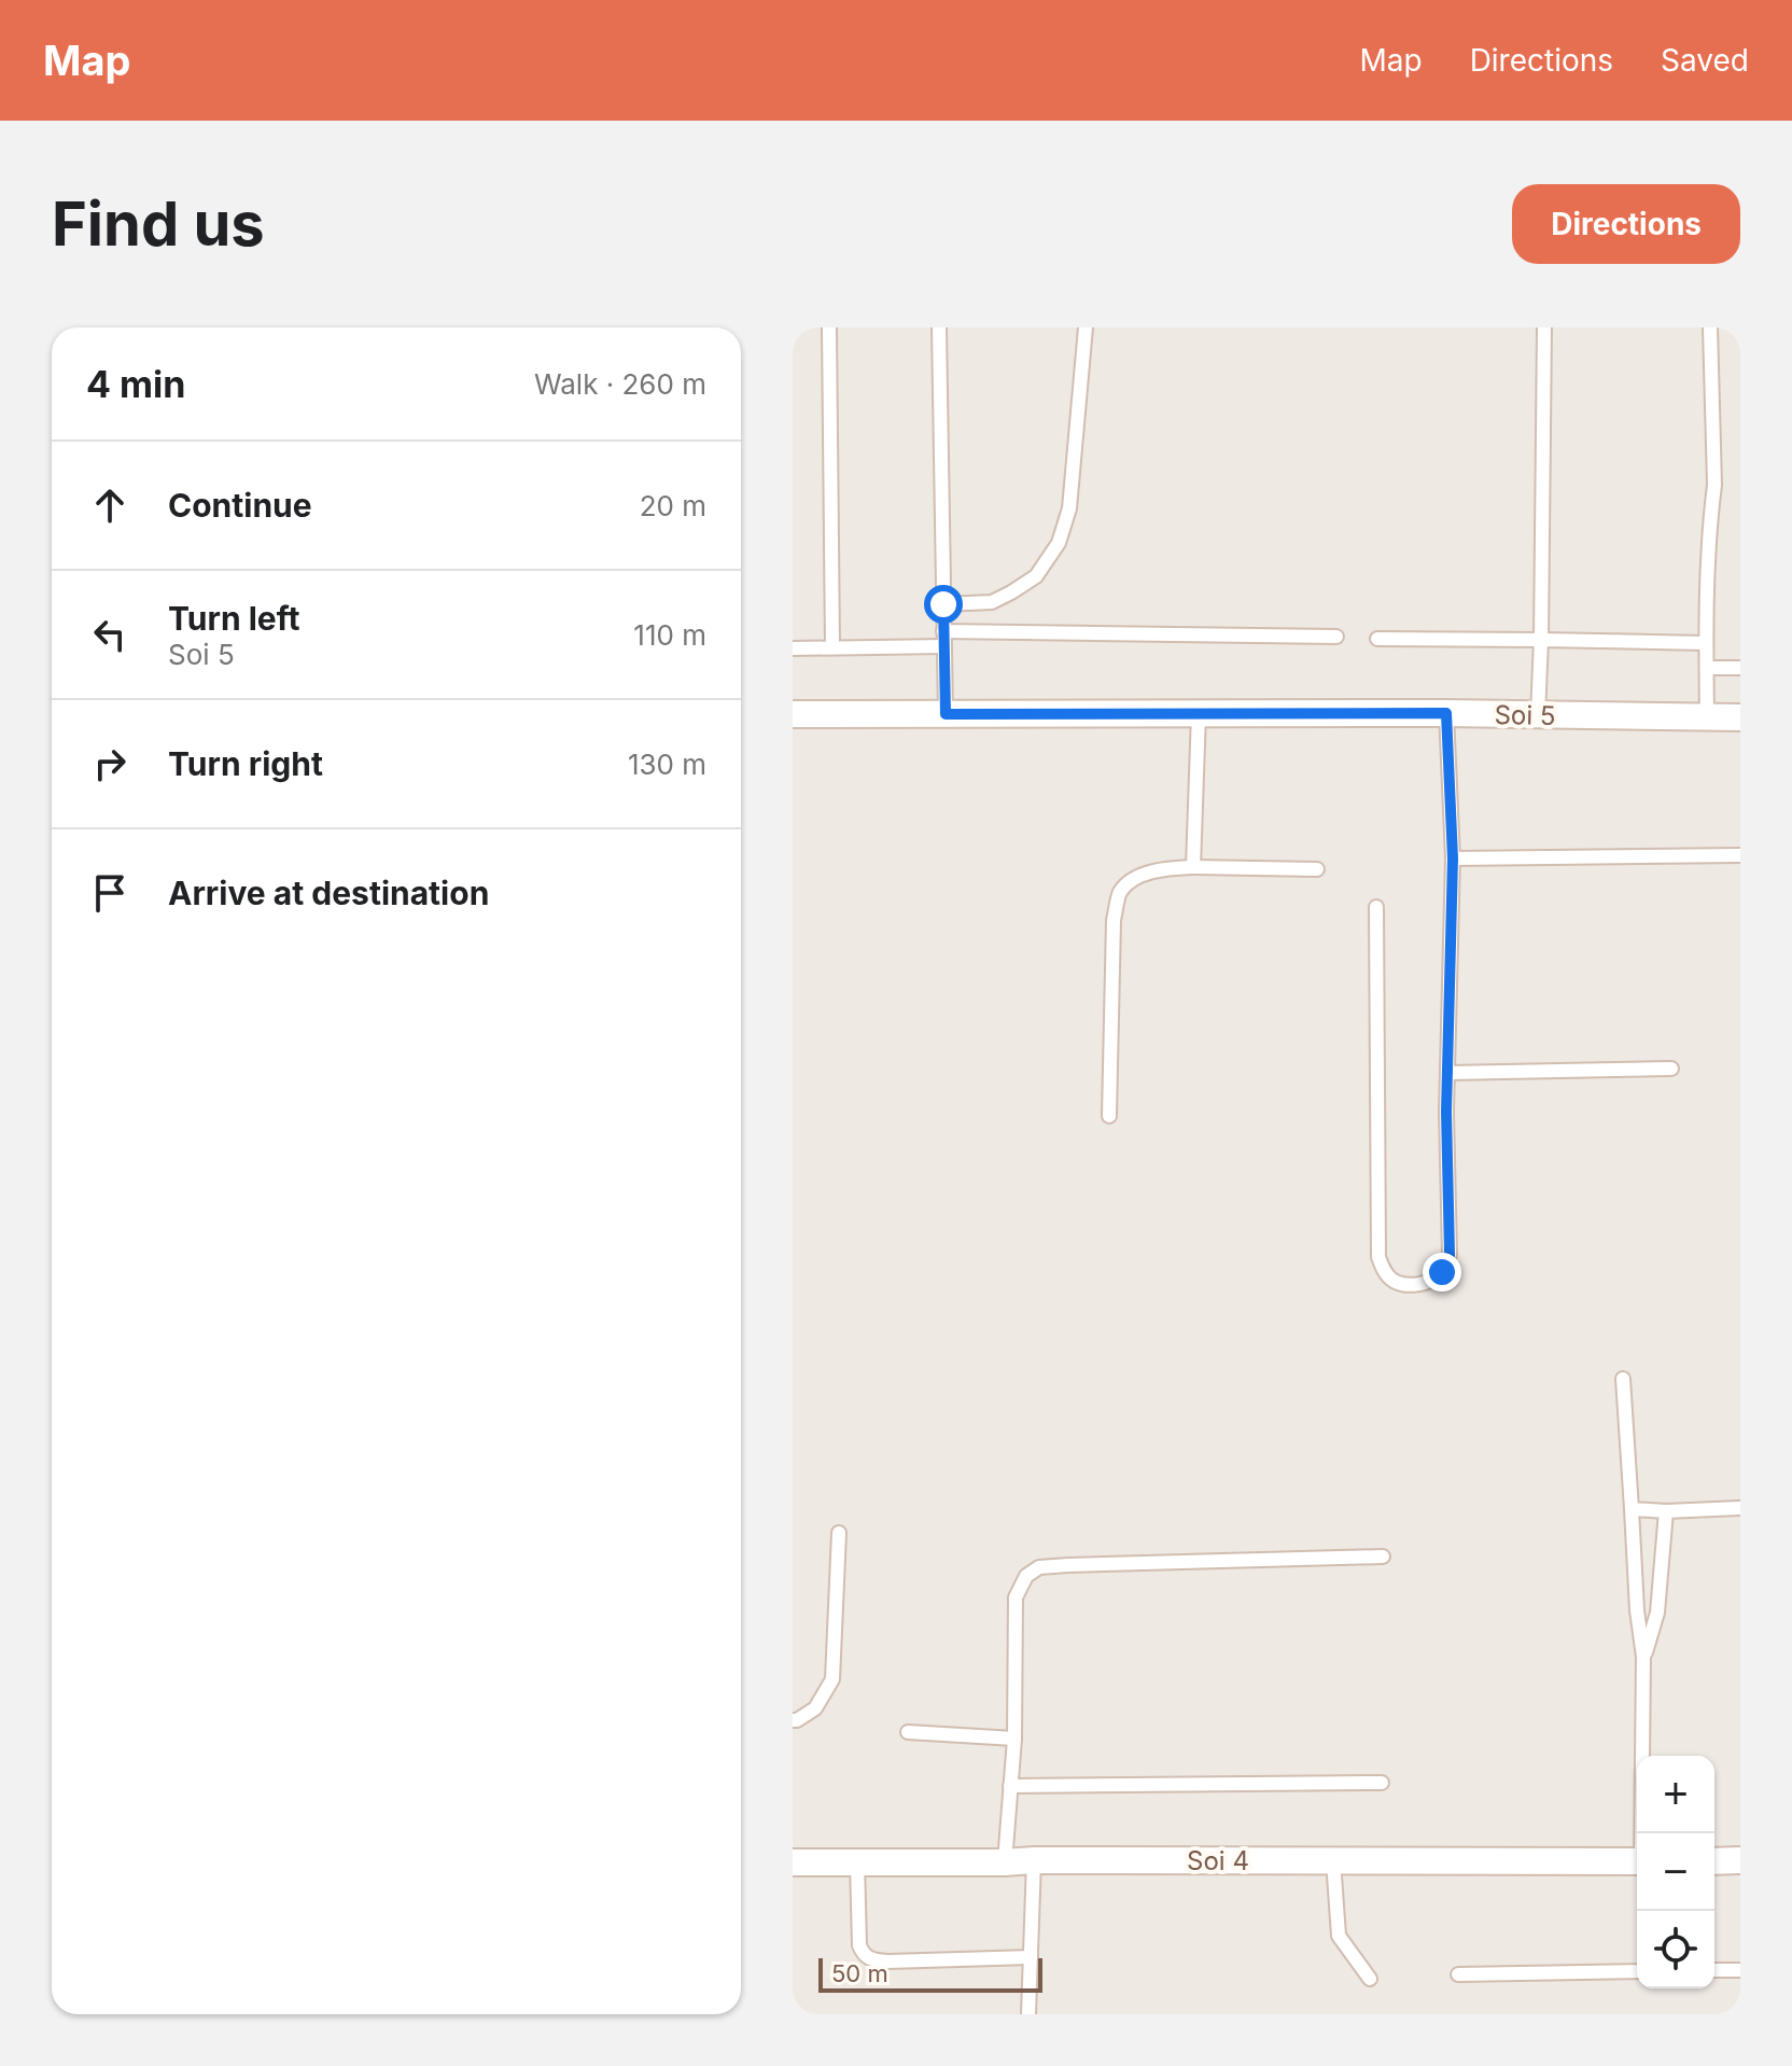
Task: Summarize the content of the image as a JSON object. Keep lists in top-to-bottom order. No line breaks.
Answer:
{"streets":{"street":["Soi 5","Soi 4"]},"scale_bar":"50 m","page":{"header":"Map","nav":["Map","Directions","Saved"],"buttons":"Directions","title":"Find us","heading":["4 min","Walk · 260 m"],"list":[["Continue","20 m"],["Turn left","Soi 5","110 m"],["Turn right","130 m"],"Arrive at destination"],"map_buttons":["+","−"],"scale":"50 m"}}
